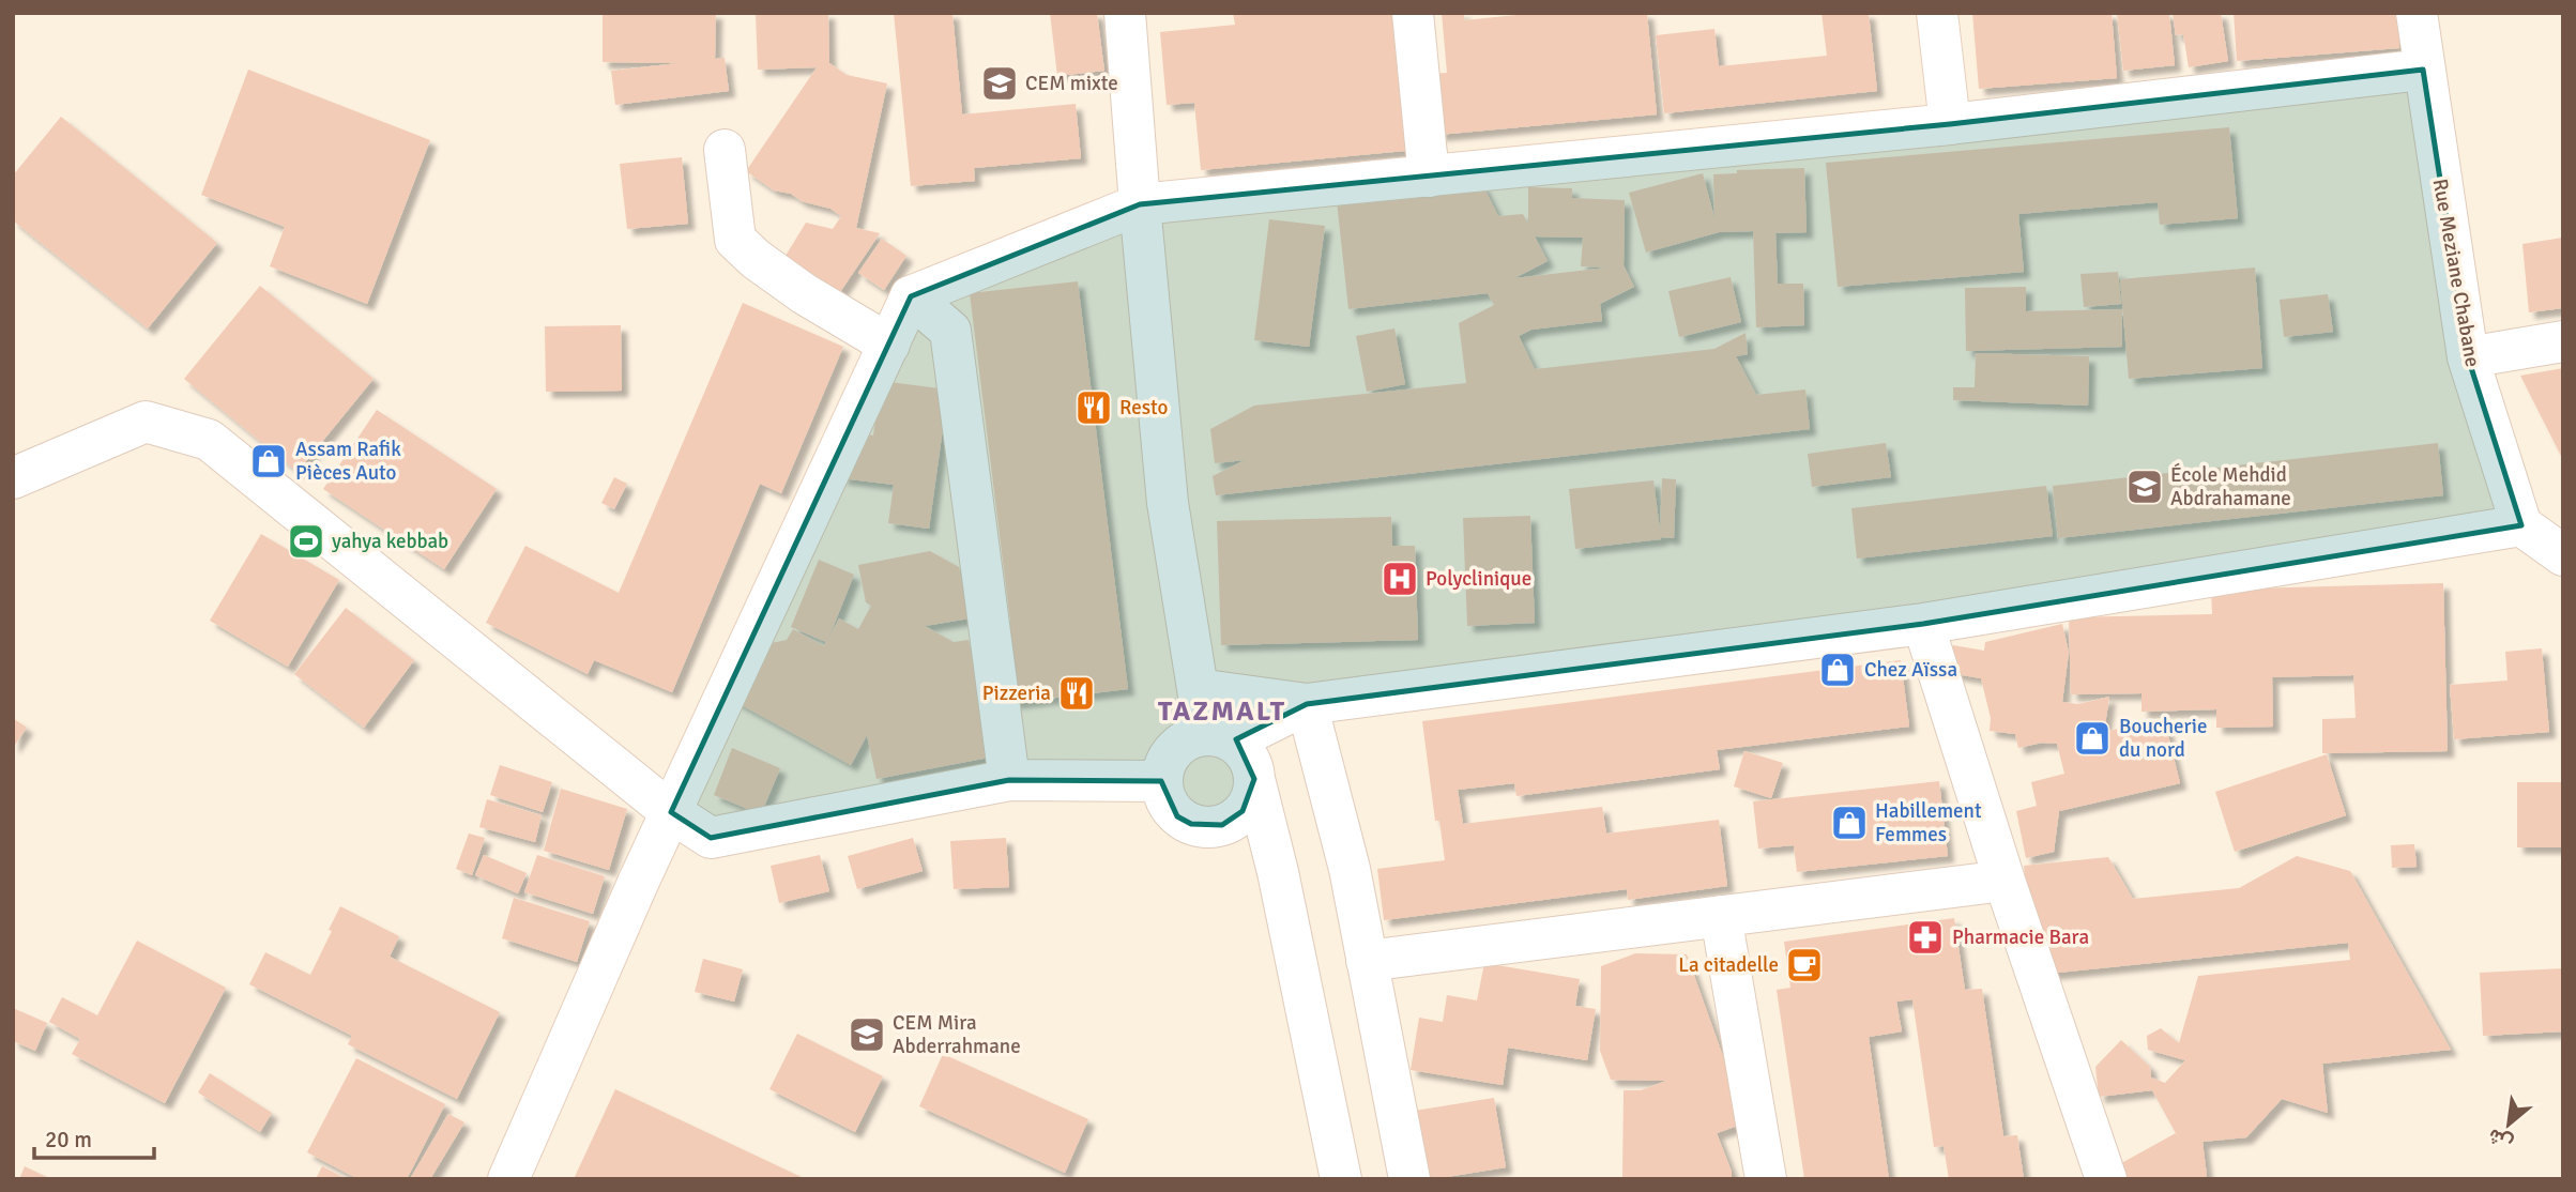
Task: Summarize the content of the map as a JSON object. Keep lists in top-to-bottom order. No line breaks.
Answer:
{"streets":{"street":["Rue Meziane Chabane"]},"districts":["TAZMALT"],"places":{"school or university":["CEM mixte","École Mehdid Abdrahamane","CEM Mira Abderrahmane"],"restaurant":["Resto","Pizzeria"],"shop":["Assam Rafik Pièces Auto","Chez Aïssa","Boucherie du nord","Habillement Femmes"],"sports":["yahya kebbab"],"hospital":["Polyclinique"],"pharmacy":["Pharmacie Bara"],"cafe":["La citadelle"]},"scale_bar":"20 m","north":"bottom left"}
